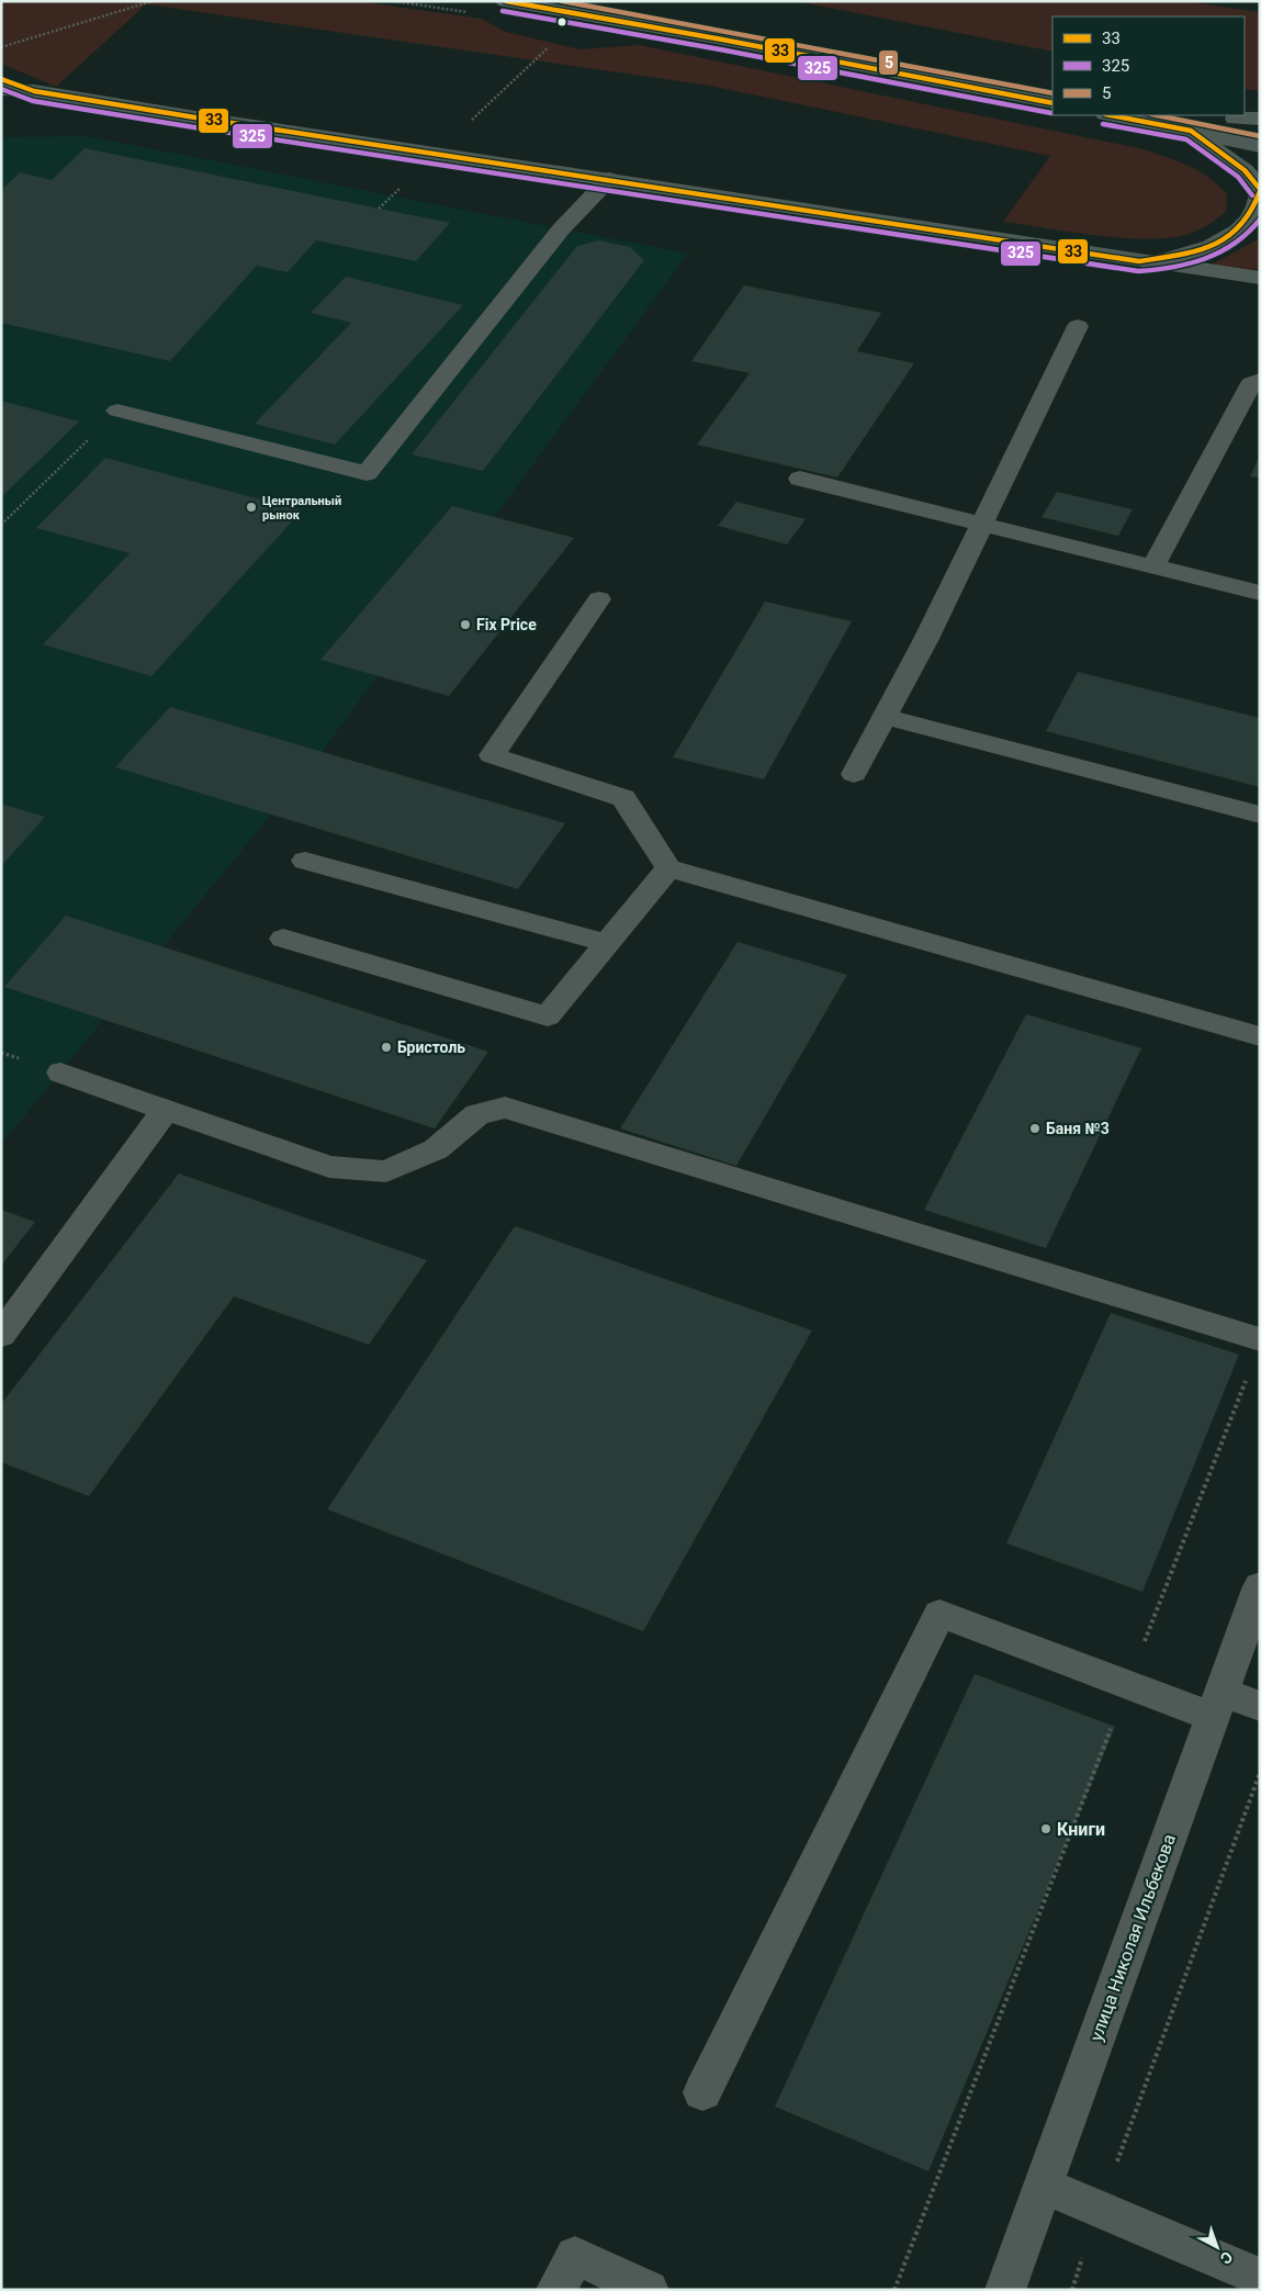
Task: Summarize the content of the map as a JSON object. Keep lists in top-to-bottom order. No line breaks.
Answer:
{"streets":{"street":["улица Николая Ильбекова"]},"places":["Центральный рынок","Fix Price","Бристоль","Баня №3","Книги"],"lines":["transit line 33","transit line 5","transit line 325"],"legend":["33","325","5"],"north":"bottom right"}
